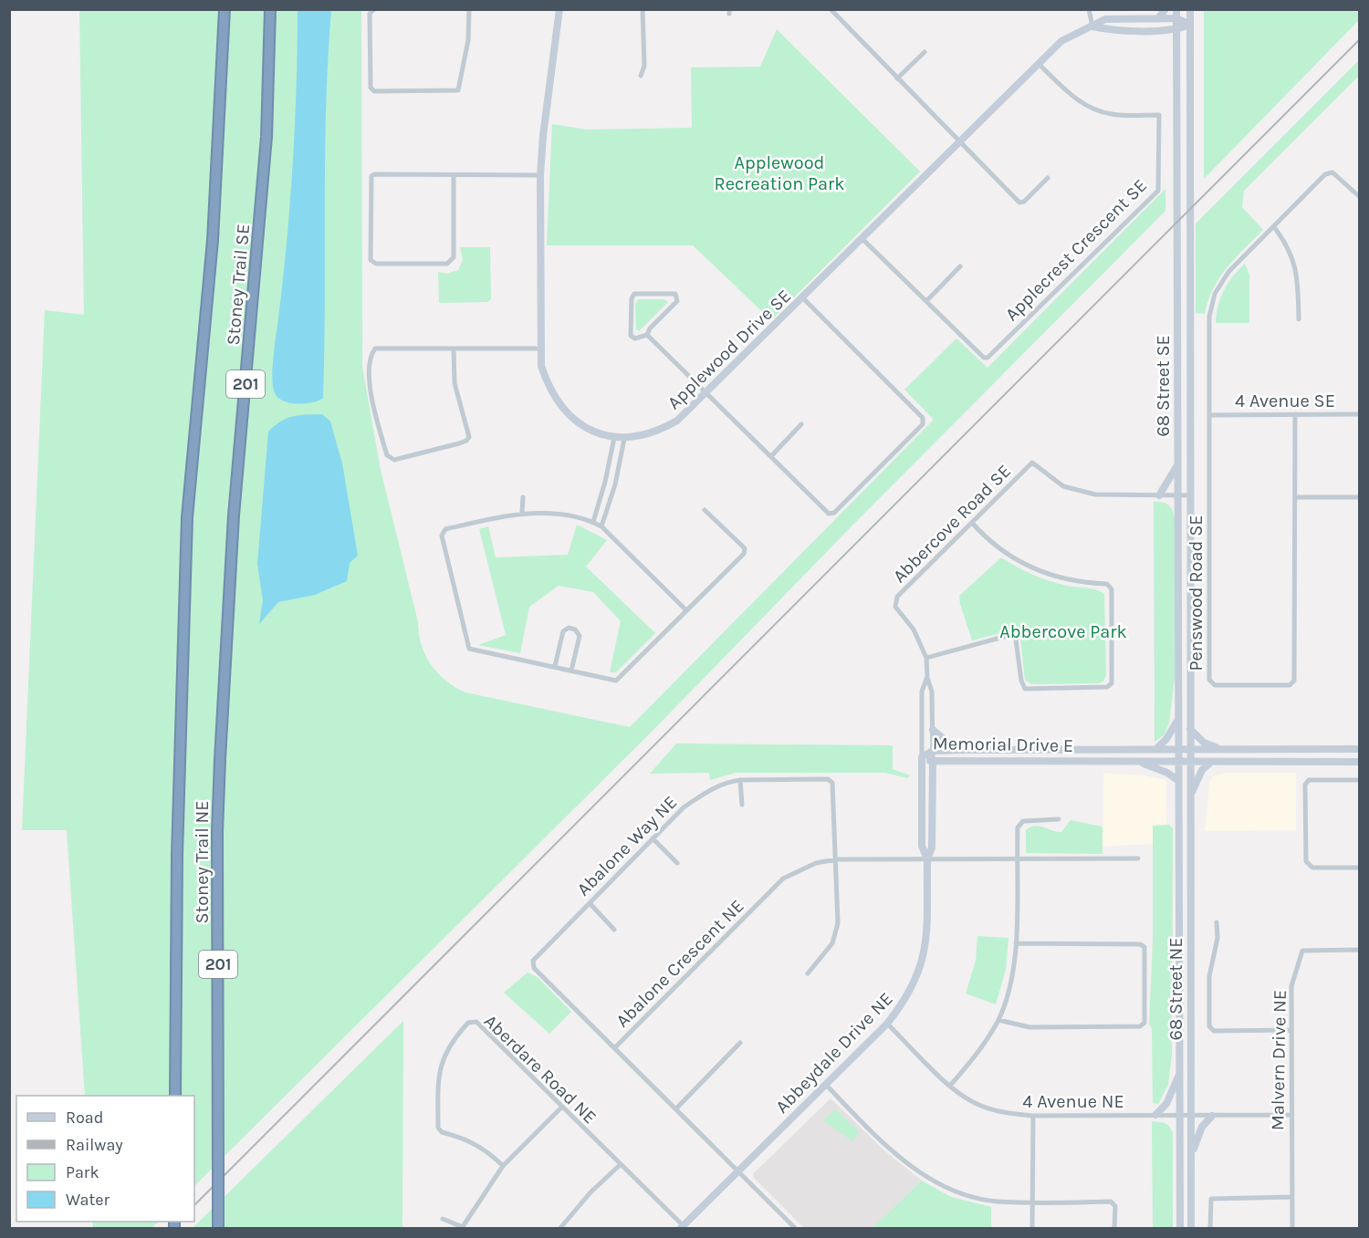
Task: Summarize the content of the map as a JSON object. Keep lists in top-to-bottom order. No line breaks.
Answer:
{"streets":{"highway":["Stoney Trail SE","201","Stoney Trail NE"],"main road":["Applewood Drive SE","68 Street SE","Memorial Drive E","68 Street NE","Abbeydale Drive NE"],"street":["Applecrest Crescent SE","4 Avenue SE","Abbercove Road SE","Penswood Road SE","Abalone Way NE","Abalone Crescent NE","Malvern Drive NE","Aberdare Road NE","4 Avenue NE"]},"crossings":[["Applecrest Crescent SE","Applewood Drive SE"],["Stoney Trail SE","Stoney Trail NE"],["Applewood Drive SE","68 Street SE"],["68 Street SE","Memorial Drive E"],["68 Street SE","68 Street NE"],["4 Avenue SE","Penswood Road SE"],["Memorial Drive E","68 Street NE"],["Memorial Drive E","Abbeydale Drive NE"],["Abalone Way NE","Abalone Crescent NE"],["Abalone Crescent NE","Abbeydale Drive NE"],["68 Street NE","4 Avenue NE"],["Abbeydale Drive NE","Aberdare Road NE"],["Abbeydale Drive NE","4 Avenue NE"],["Malvern Drive NE","4 Avenue NE"]],"parks":["Applewood Recreation Park","Abbercove Park"],"legend":["Road","Railway","Park","Water"]}
